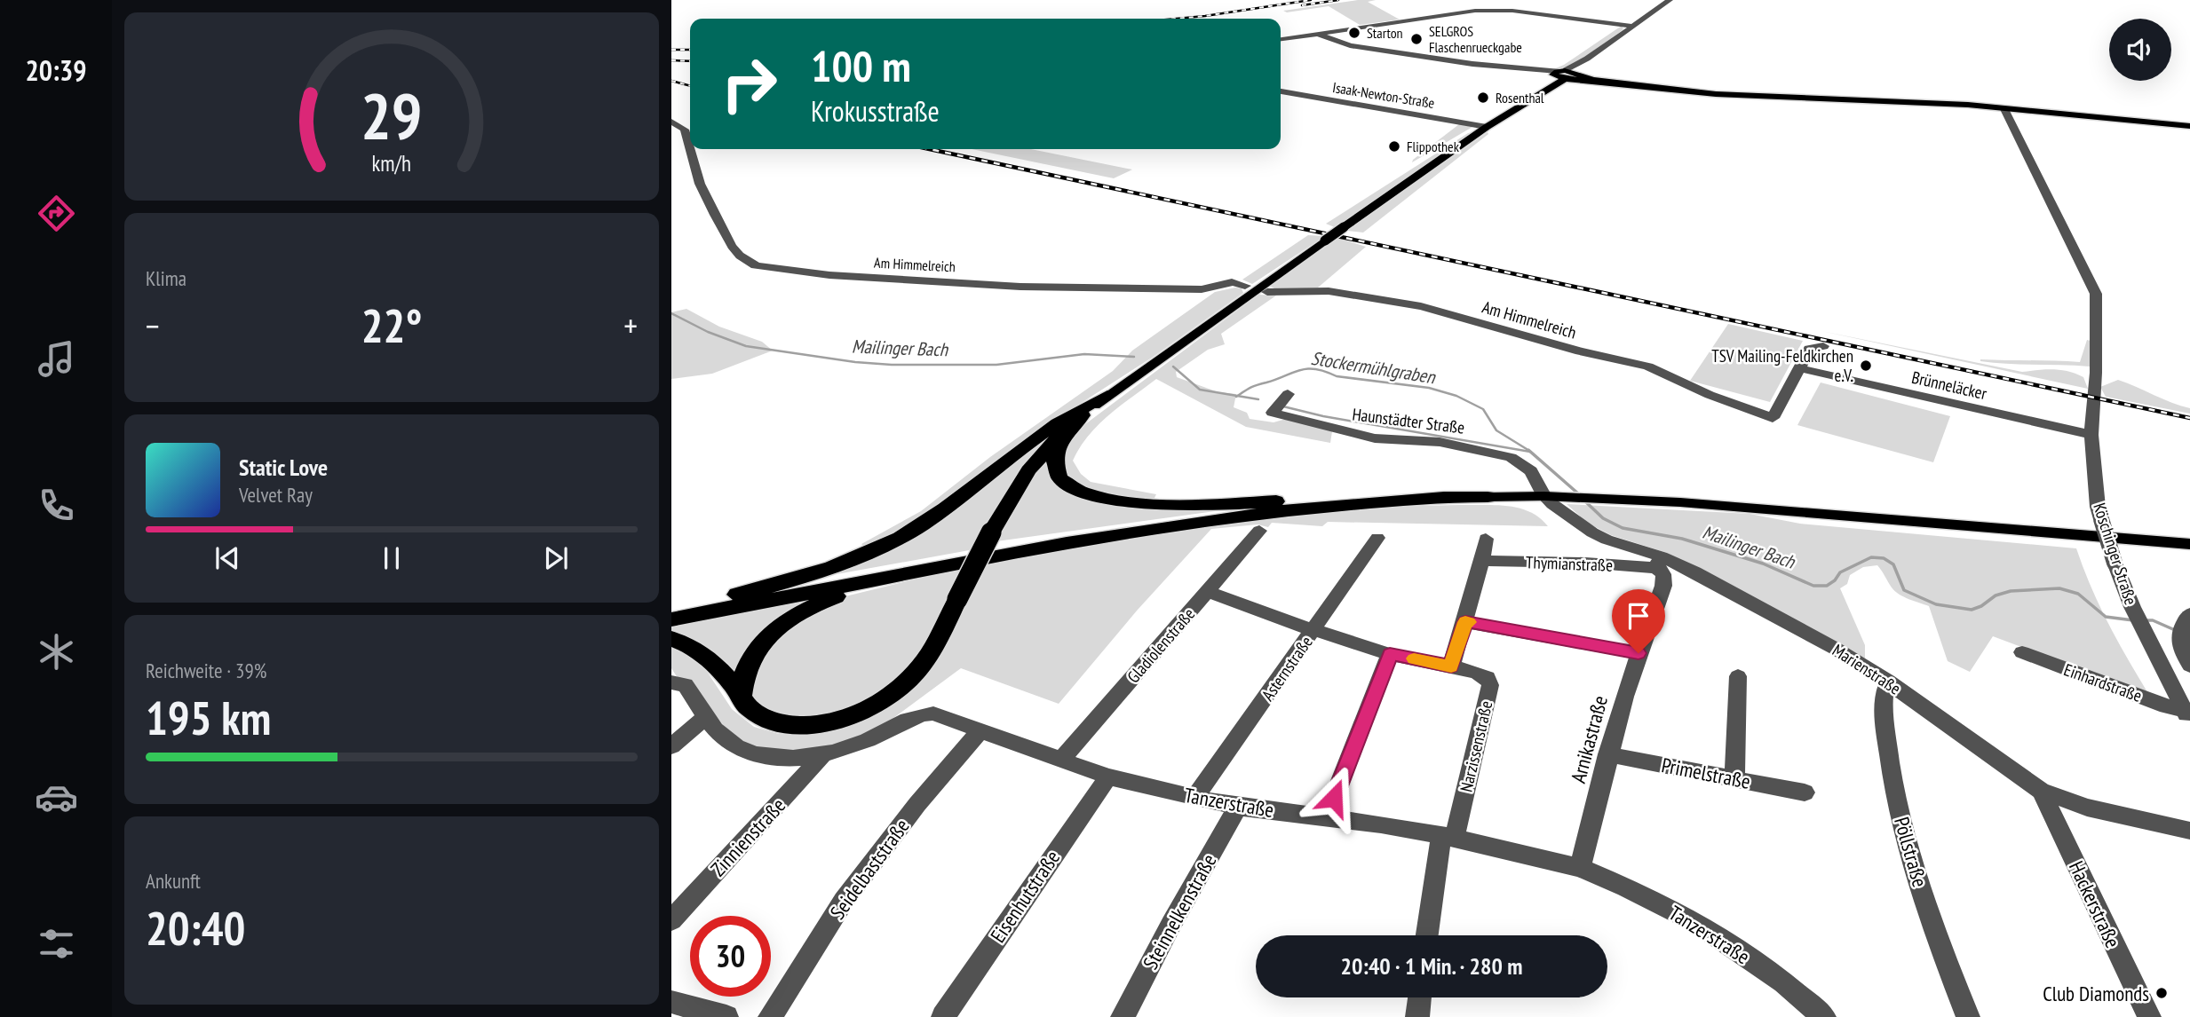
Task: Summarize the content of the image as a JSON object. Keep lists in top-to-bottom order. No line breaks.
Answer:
{"streets":{"street":["Isaak-Newton-Straße","Am Himmelreich","Brünneläcker","Haunstädter Straße","Köschinger Straße","Thymianstraße","Gladiolenstraße","Asternstraße","Marienstraße","Einhardstraße","Arnikastraße","Narzissenstraße","Primelstraße","Tanzerstraße","Zinnienstraße","Pöllstraße","Seidelbaststraße","Eisenhutstraße","Hackerstraße","Steinnelkenstraße"]},"crossings":[["Am Himmelreich","Brünneläcker"],["Brünneläcker","Köschinger Straße"],["Haunstädter Straße","Marienstraße"],["Köschinger Straße","Einhardstraße"],["Thymianstraße","Marienstraße"],["Thymianstraße","Arnikastraße"],["Gladiolenstraße","Tanzerstraße"],["Asternstraße","Tanzerstraße"],["Marienstraße","Arnikastraße"],["Marienstraße","Pöllstraße"],["Marienstraße","Hackerstraße"],["Arnikastraße","Primelstraße"],["Arnikastraße","Tanzerstraße"],["Narzissenstraße","Tanzerstraße"],["Tanzerstraße","Zinnienstraße"],["Tanzerstraße","Seidelbaststraße"],["Tanzerstraße","Eisenhutstraße"],["Tanzerstraße","Steinnelkenstraße"]],"water":["Mailinger Bach","Stockermühlgraben"],"places":["Starton","SELGROS Flaschenrueckgabe","Rosenthal","Flippothek","TSV Mailing-Feldkirchen e.V.","Club Diamonds"],"page":{"tabs":"20:39","turn":["100 m","Krokusstraße"],"tile":["Klima",["Reichweite · 39%","195 km"],["Ankunft","20:40"]],"heat":["−","22°","+"],"song":["Static Love","Velvet Ray"],"limit":"30","trip":"20:40 · 1 Min. · 280 m","gauge":["29","km/h"]}}
